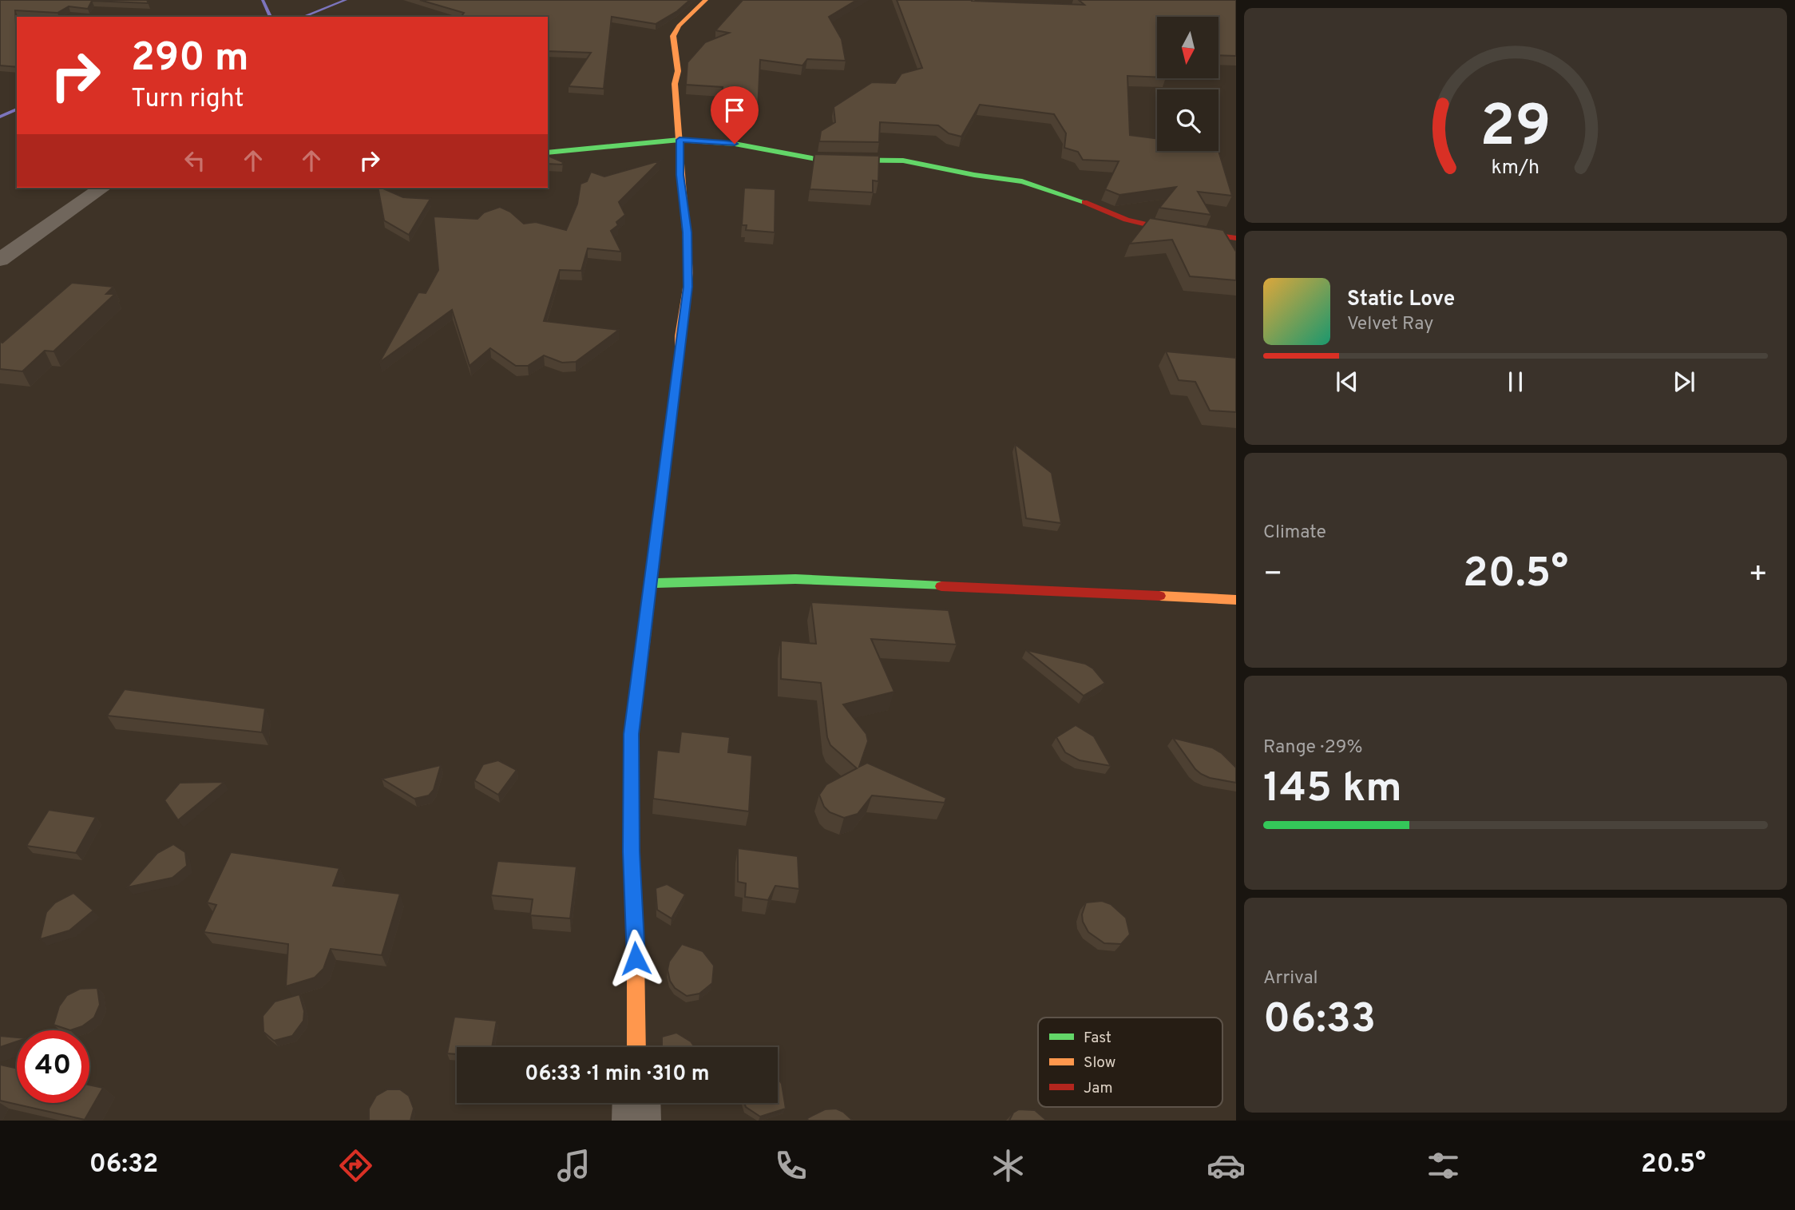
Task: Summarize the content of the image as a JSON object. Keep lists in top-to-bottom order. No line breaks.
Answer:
{"legend":["Fast","Slow","Jam"],"north":"bottom","page":{"turn":["290 m","Turn right"],"song":["Static Love","Velvet Ray"],"tile":["Climate",["Range · 29%","145 km"],["Arrival","06:33"]],"heat":["−","20.5°","+"],"limit":"40","trip":"06:33 · 1 min · 310 m","tabs":["06:32","20.5°"],"gauge":["29","km/h"]}}
